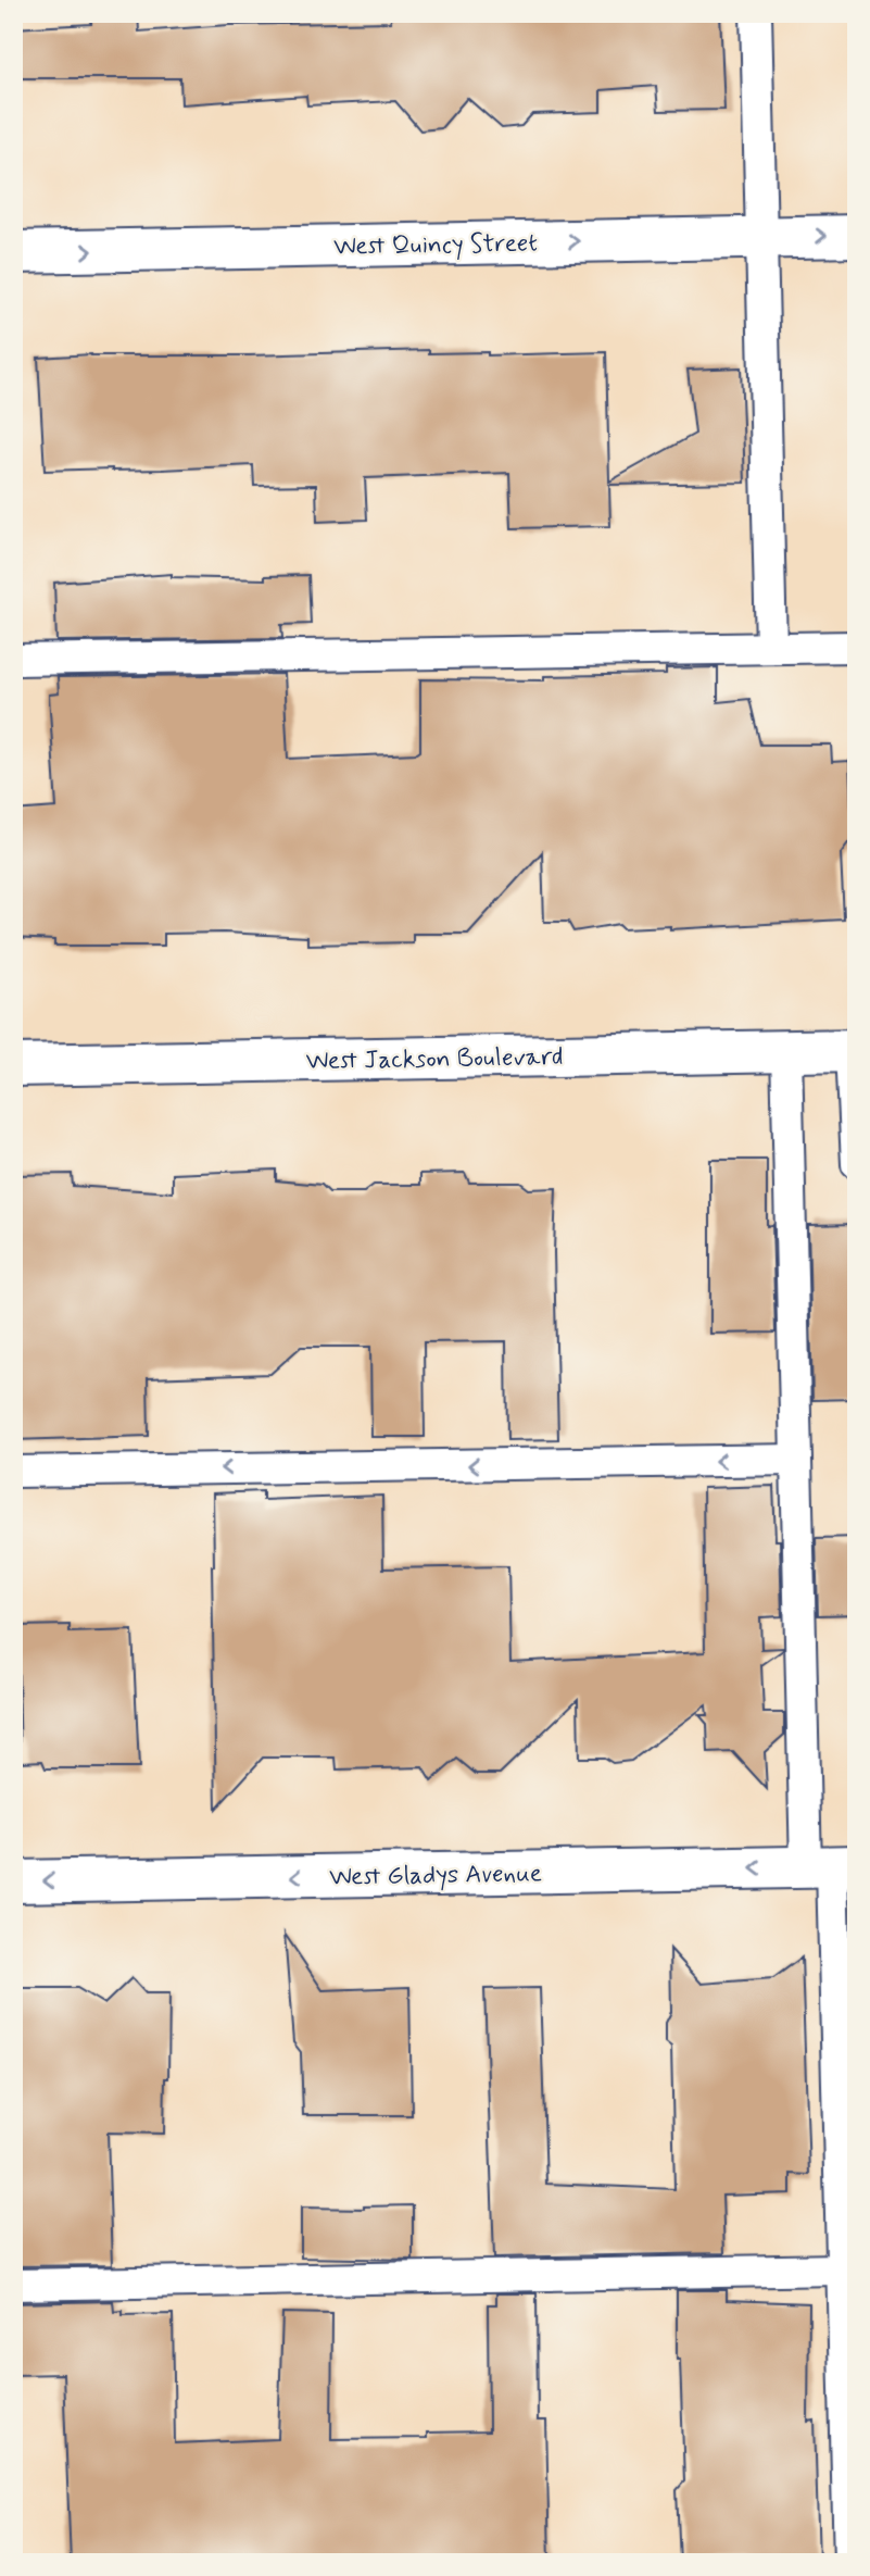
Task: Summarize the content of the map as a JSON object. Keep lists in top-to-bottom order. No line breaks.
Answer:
{"streets":{"street":["West Quincy Street","West Jackson Boulevard","West Gladys Avenue"]},"one_way":["West Quincy Street","West Gladys Avenue"]}
